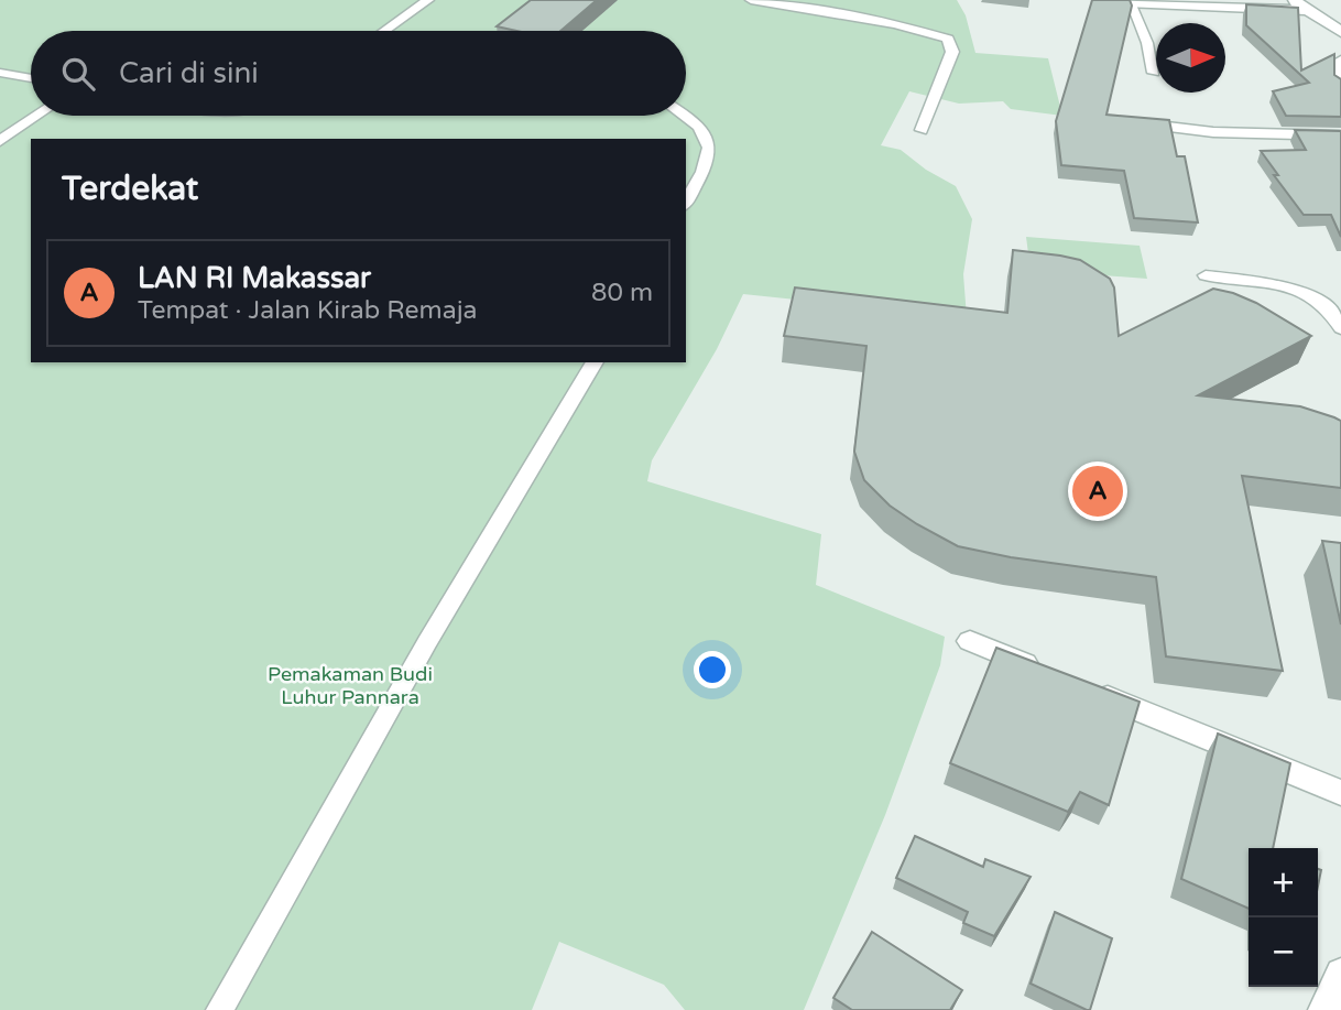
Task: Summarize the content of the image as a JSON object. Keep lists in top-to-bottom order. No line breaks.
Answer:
{"parks":["Pemakaman Budi Luhur Pannara"],"north":"right","page":{"search":"Cari di sini","heading":"Terdekat","list":[{"mark":"A","name":"LAN RI Makassar","note":"Tempat · Jalan Kirab Remaja","value":"80 m"}],"pins":"A","map_buttons":["+","−"]}}
